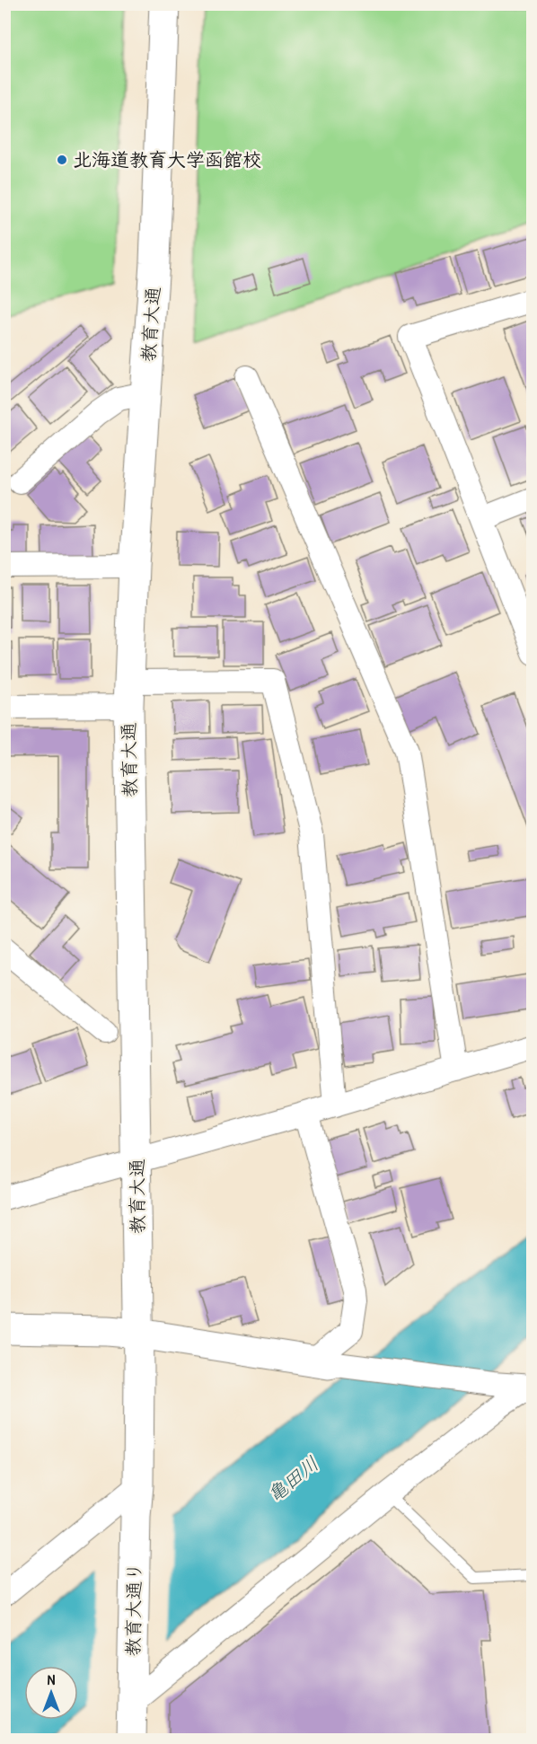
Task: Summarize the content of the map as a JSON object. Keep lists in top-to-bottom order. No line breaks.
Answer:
{"streets":{"street":["教育大通","教育大通り"]},"crossings":[["教育大通","教育大通り"]],"water":["亀田川"],"places":["北海道教育大学函館校"],"north":"top"}
